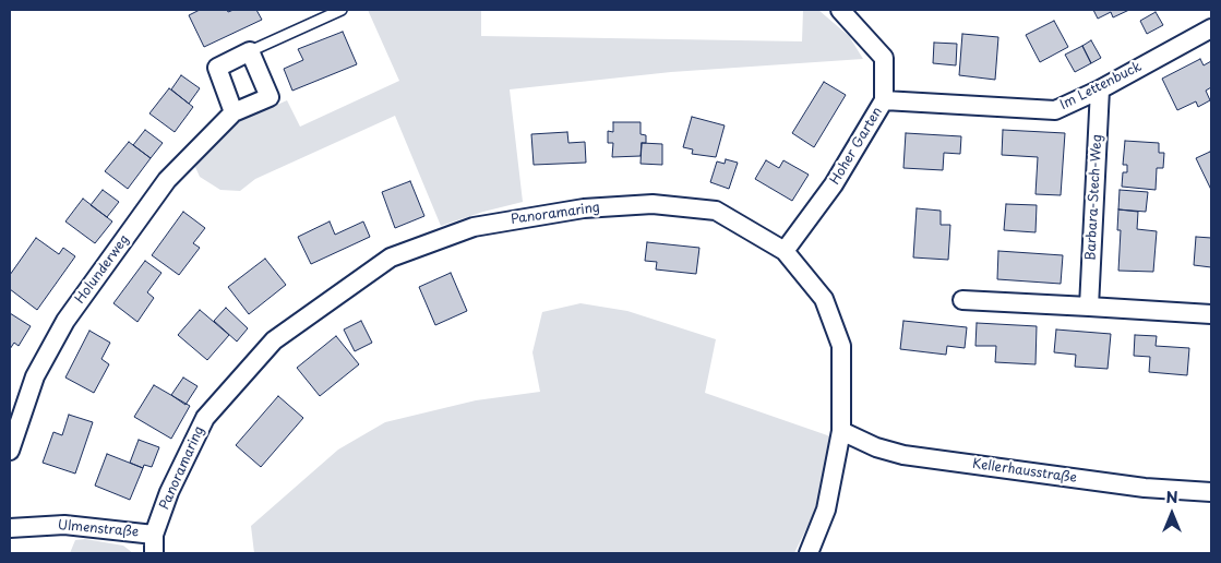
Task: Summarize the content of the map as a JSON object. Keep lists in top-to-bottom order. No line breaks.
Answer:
{"streets":{"street":["Im Lettenbuck","Hoher Garten","Barbara-Stech-Weg","Panoramaring","Holunderweg","Kellerhausstraße","Ulmenstraße"]},"crossings":[["Im Lettenbuck","Hoher Garten"],["Im Lettenbuck","Barbara-Stech-Weg"],["Hoher Garten","Panoramaring"],["Panoramaring","Kellerhausstraße"],["Panoramaring","Ulmenstraße"]],"north":"top"}
